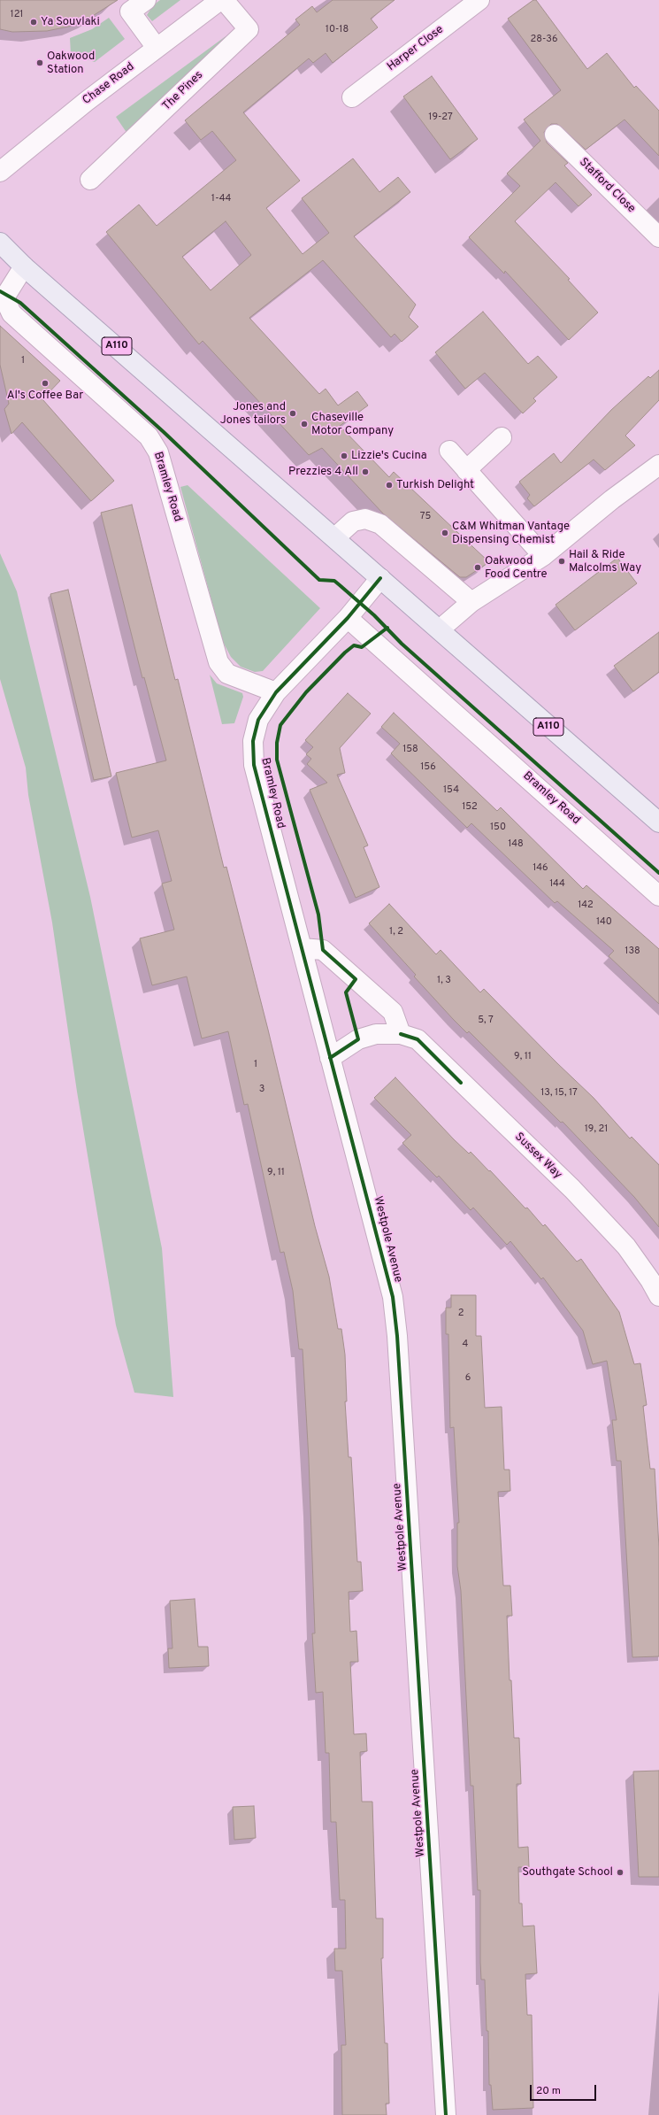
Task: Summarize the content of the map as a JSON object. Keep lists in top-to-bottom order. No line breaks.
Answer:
{"streets":{"main road":["A110"],"street":["Harper Close","Chase Road","The Pines","Stafford Close","Bramley Road","Sussex Way","Westpole Avenue"]},"crossings":[["A110","Bramley Road"],["Bramley Road","Westpole Avenue"],["Sussex Way","Westpole Avenue"]],"places":["Ya Souvlaki","Oakwood Station","Al's Coffee Bar","Jones and Jones tailors","Chaseville Motor Company","Lizzie's Cucina","Prezzies 4 All","Turkish Delight","C&M Whitman Vantage Dispensing Chemist","Hail & Ride Malcolms Way","Oakwood Food Centre","Southgate School"],"house_numbers":["121","10-18","28-36","19-27","1-44","1","75","158","156","154","152","150","148","146","144","142","140","1, 2","138","1, 3","5, 7","9, 11","1","3","13, 15, 17","19, 21","9, 11","2","4","6"],"scale_bar":"20 m"}
